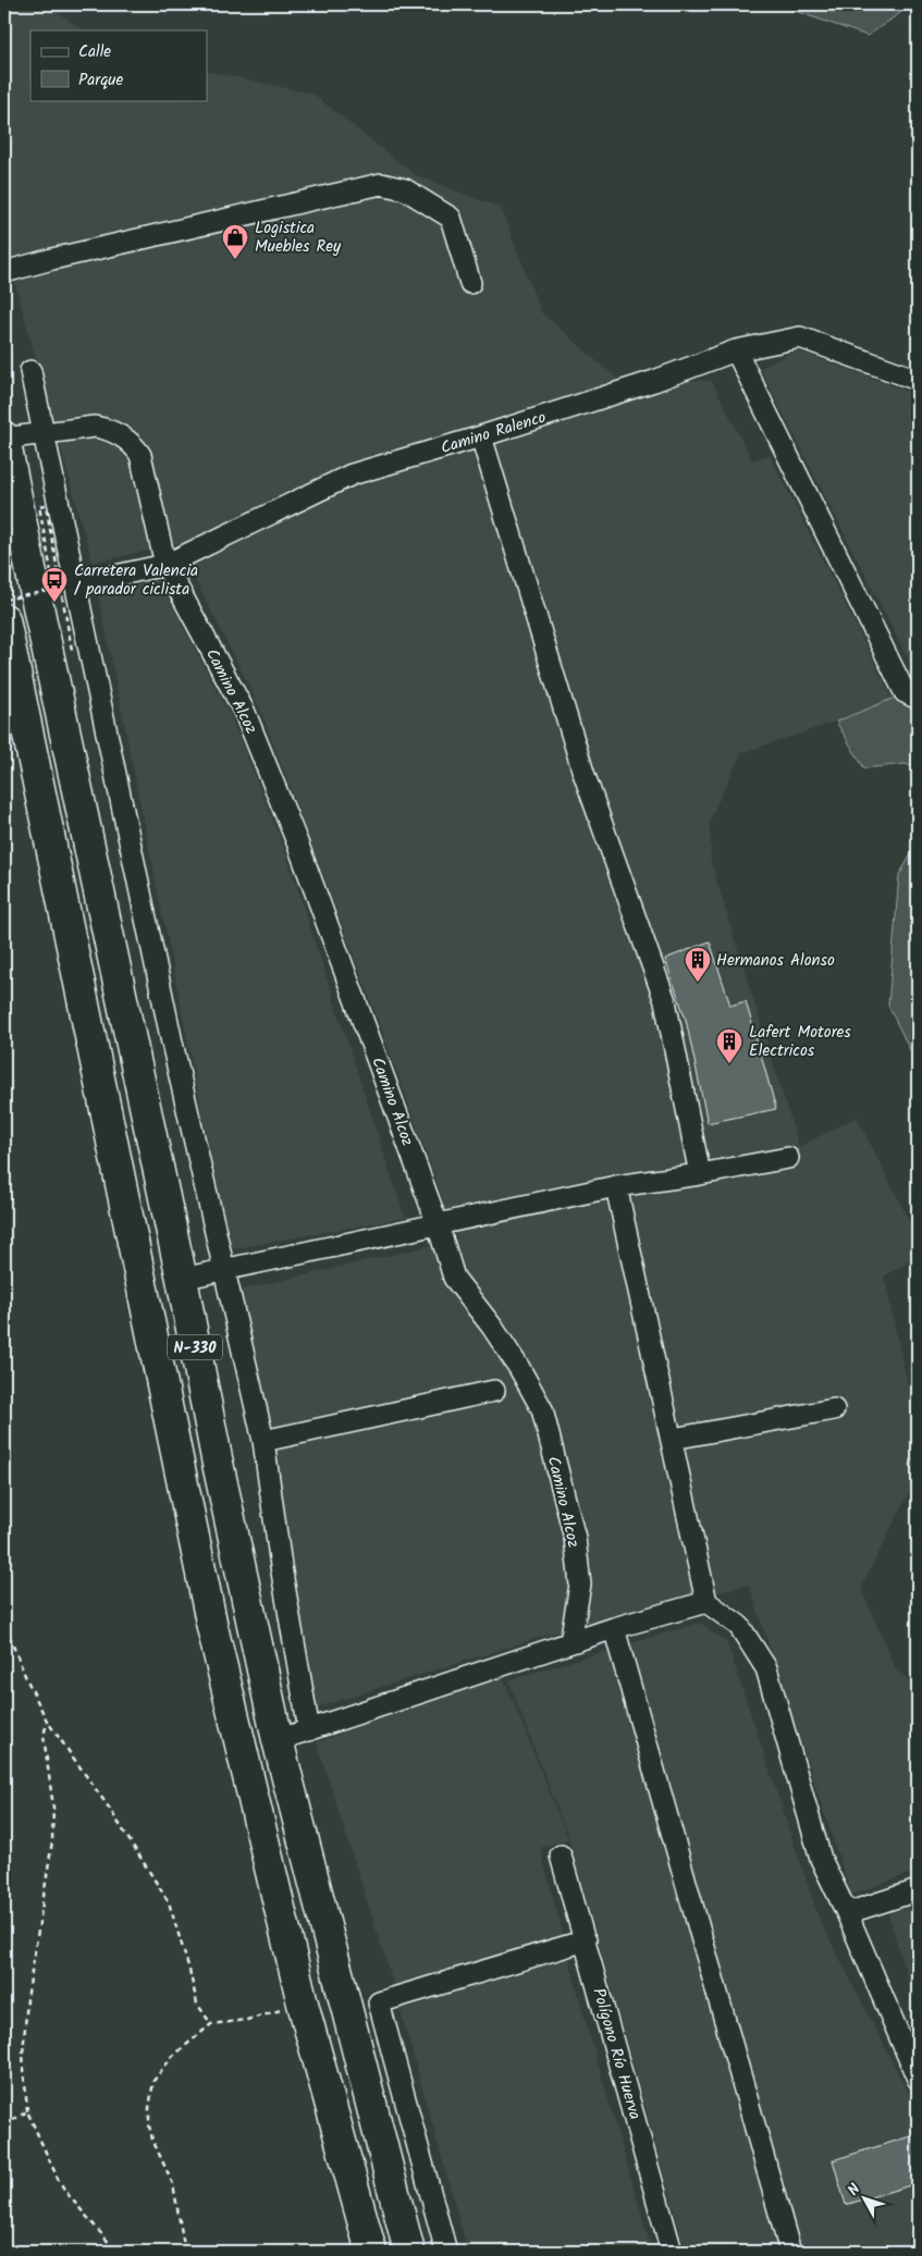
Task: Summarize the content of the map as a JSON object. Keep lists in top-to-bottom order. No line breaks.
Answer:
{"streets":{"highway":["N-330"],"street":["Camino Ralenco","Camino Alcoz","Polígono Río Huerva"]},"crossings":[["Camino Ralenco","Camino Alcoz"],["Camino Alcoz","N-330"]],"places":{"shop":["Logistica Muebles Rey"],"bus stop":["Carretera Valencia / parador ciclista"],"building":["Hermanos Alonso","Lafert Motores Electricos"]},"legend":["Calle","Parque"],"north":"top left"}
